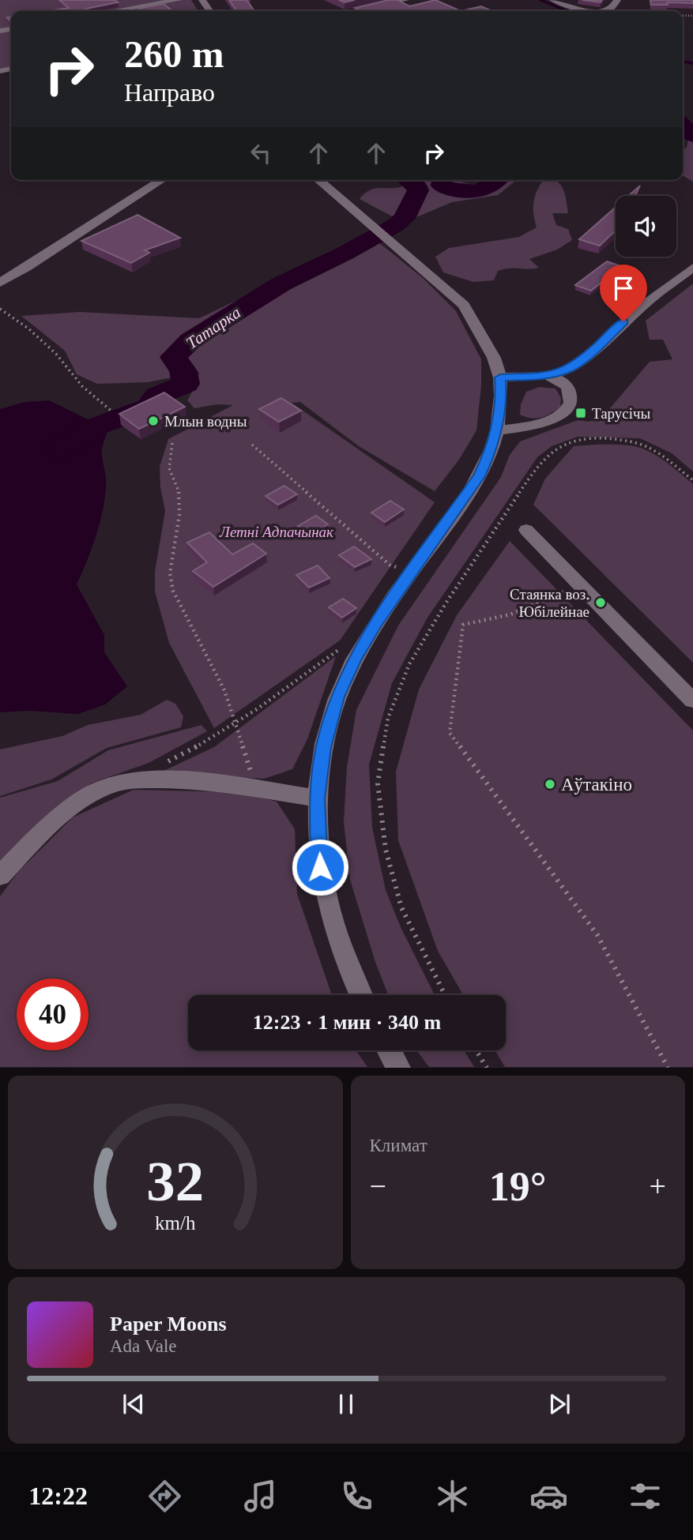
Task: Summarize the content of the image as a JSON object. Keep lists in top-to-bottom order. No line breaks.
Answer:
{"water":["Татарка"],"parks":["Летні Адпачынак"],"places":{"transit":["Тарусічы"],"other":["Млын водны","Стаянка воз. Юбілейнае","Аўтакіно"]},"page":{"turn":["260 m","Направо"],"limit":"40","trip":"12:23 · 1 мин · 340 m","tile":"Климат","heat":["−","19°","+"],"song":["Paper Moons","Ada Vale"],"tabs":"12:22","gauge":["32","km/h"]}}
